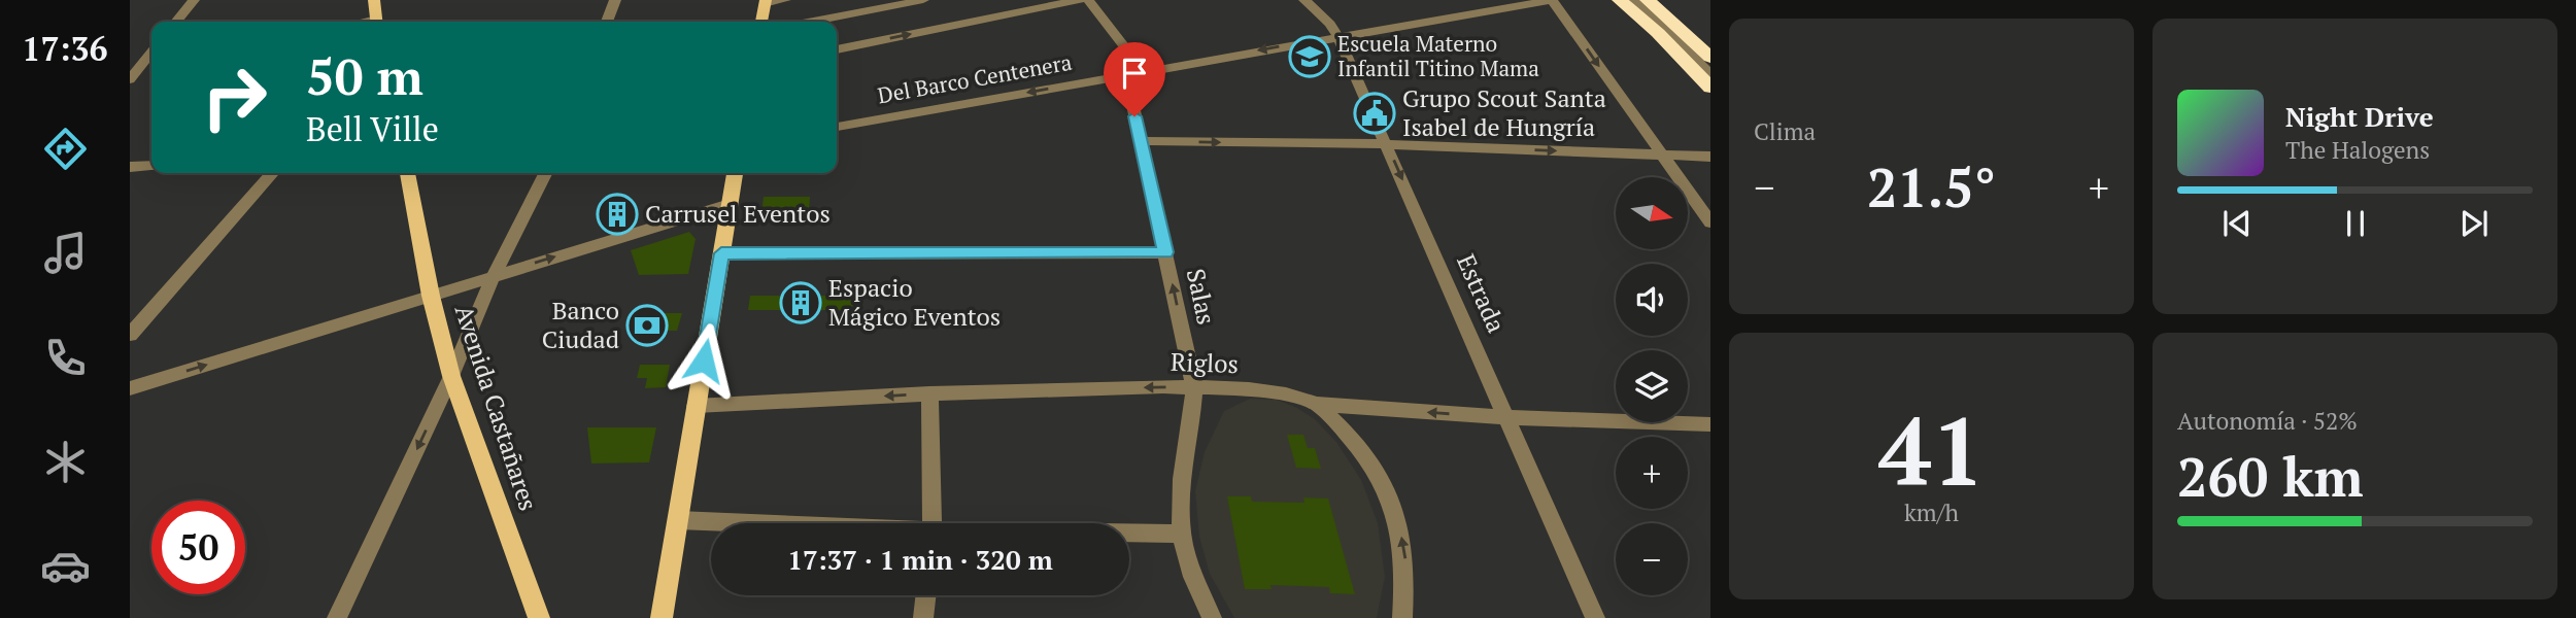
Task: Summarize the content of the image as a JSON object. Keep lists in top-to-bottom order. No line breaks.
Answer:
{"streets":{"main road":["Avenida Castañares"],"street":["Del Barco Centenera","Estrada","Salas","Riglos"]},"crossings":[["Del Barco Centenera","Estrada"],["Del Barco Centenera","Salas"],["Estrada","Riglos"],["Salas","Riglos"]],"one_way":["Estrada"],"places":{"school or university":["Escuela Materno Infantil Titino Mama"],"public building":["Grupo Scout Santa Isabel de Hungría"],"building":["Carrusel Eventos","Espacio Mágico Eventos"],"bank":["Banco Ciudad"]},"north":"right","page":{"tabs":"17:36","tile":["Clima",["41","km/h"],["Autonomía · 52%","260 km"]],"turn":["50 m","Bell Ville"],"song":["Night Drive","The Halogens"],"heat":["−","21.5°","+"],"map_buttons":["+","−"],"limit":"50","trip":"17:37 · 1 min · 320 m"}}
